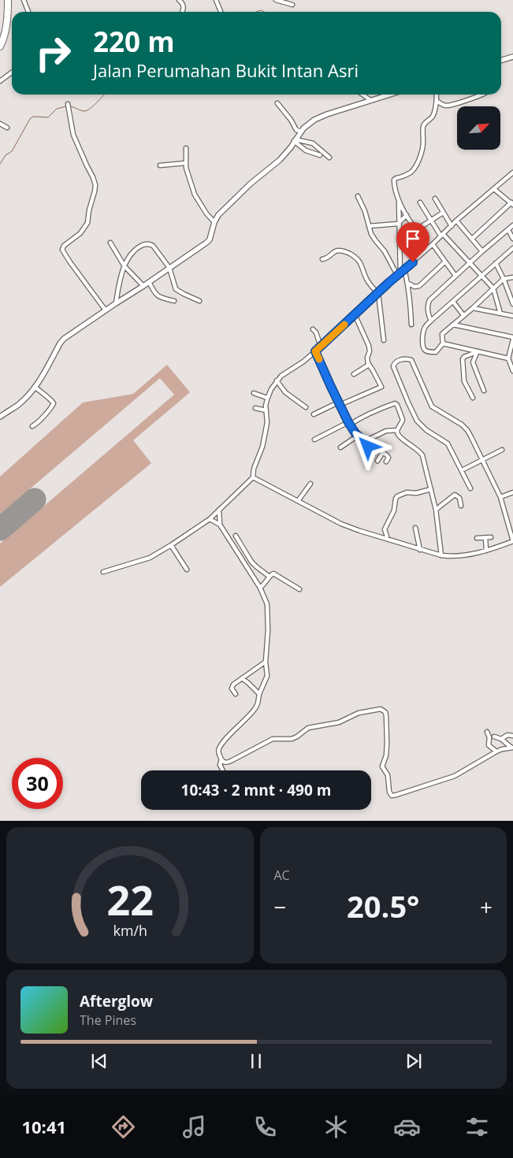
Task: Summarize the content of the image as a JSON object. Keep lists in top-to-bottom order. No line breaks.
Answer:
{"north":"top right","page":{"turn":["220 m","Jalan Perumahan Bukit Intan Asri"],"limit":"30","trip":"10:43 · 2 mnt · 490 m","tile":"AC","heat":["−","20.5°","+"],"song":["Afterglow","The Pines"],"tabs":"10:41","gauge":["22","km/h"]}}
